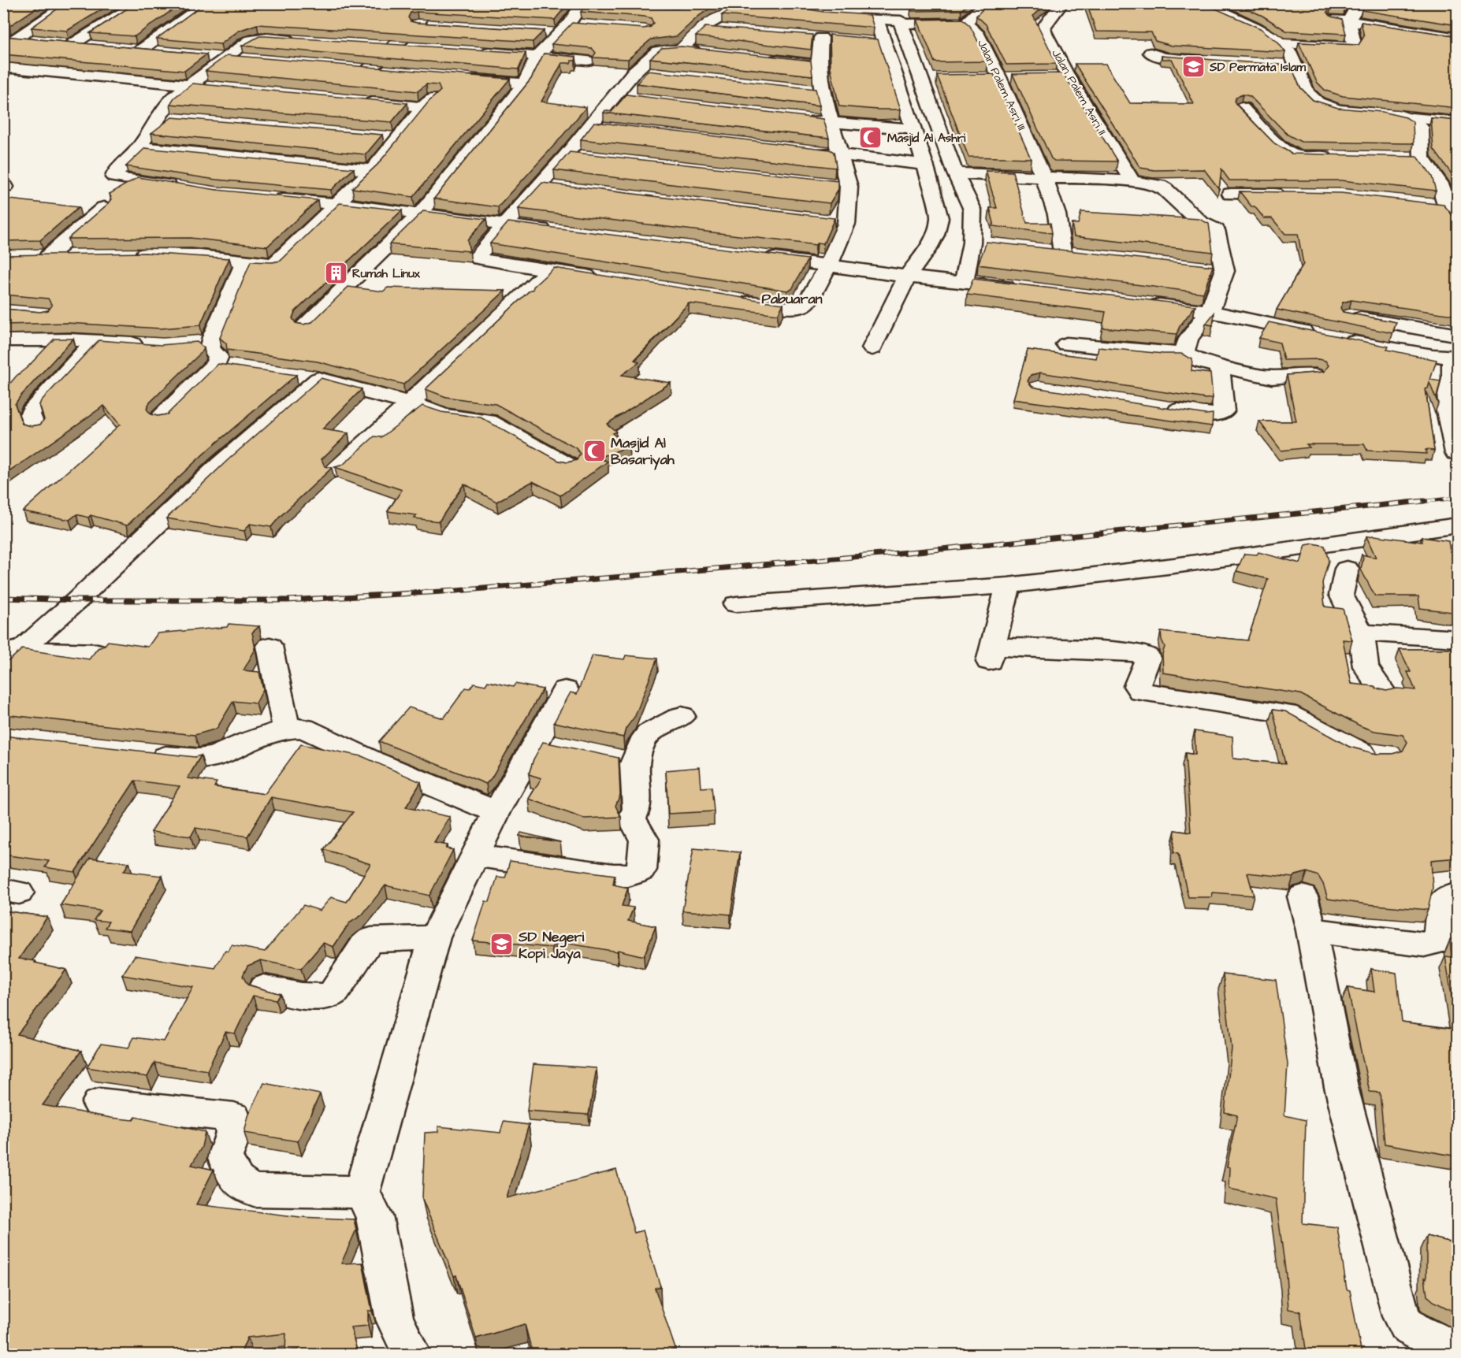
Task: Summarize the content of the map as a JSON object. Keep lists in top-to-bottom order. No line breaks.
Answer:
{"streets":{"street":["Jalan Palem Asri III","Jalan Palem Asri II"]},"districts":["Pabuaran"],"places":{"school or university":["SD Permata Islam","SD Negeri Kopi Jaya"],"mosque":["Masjid Al Ashri","Masjid Al Basariyah"],"building":["Rumah Linux"]}}
